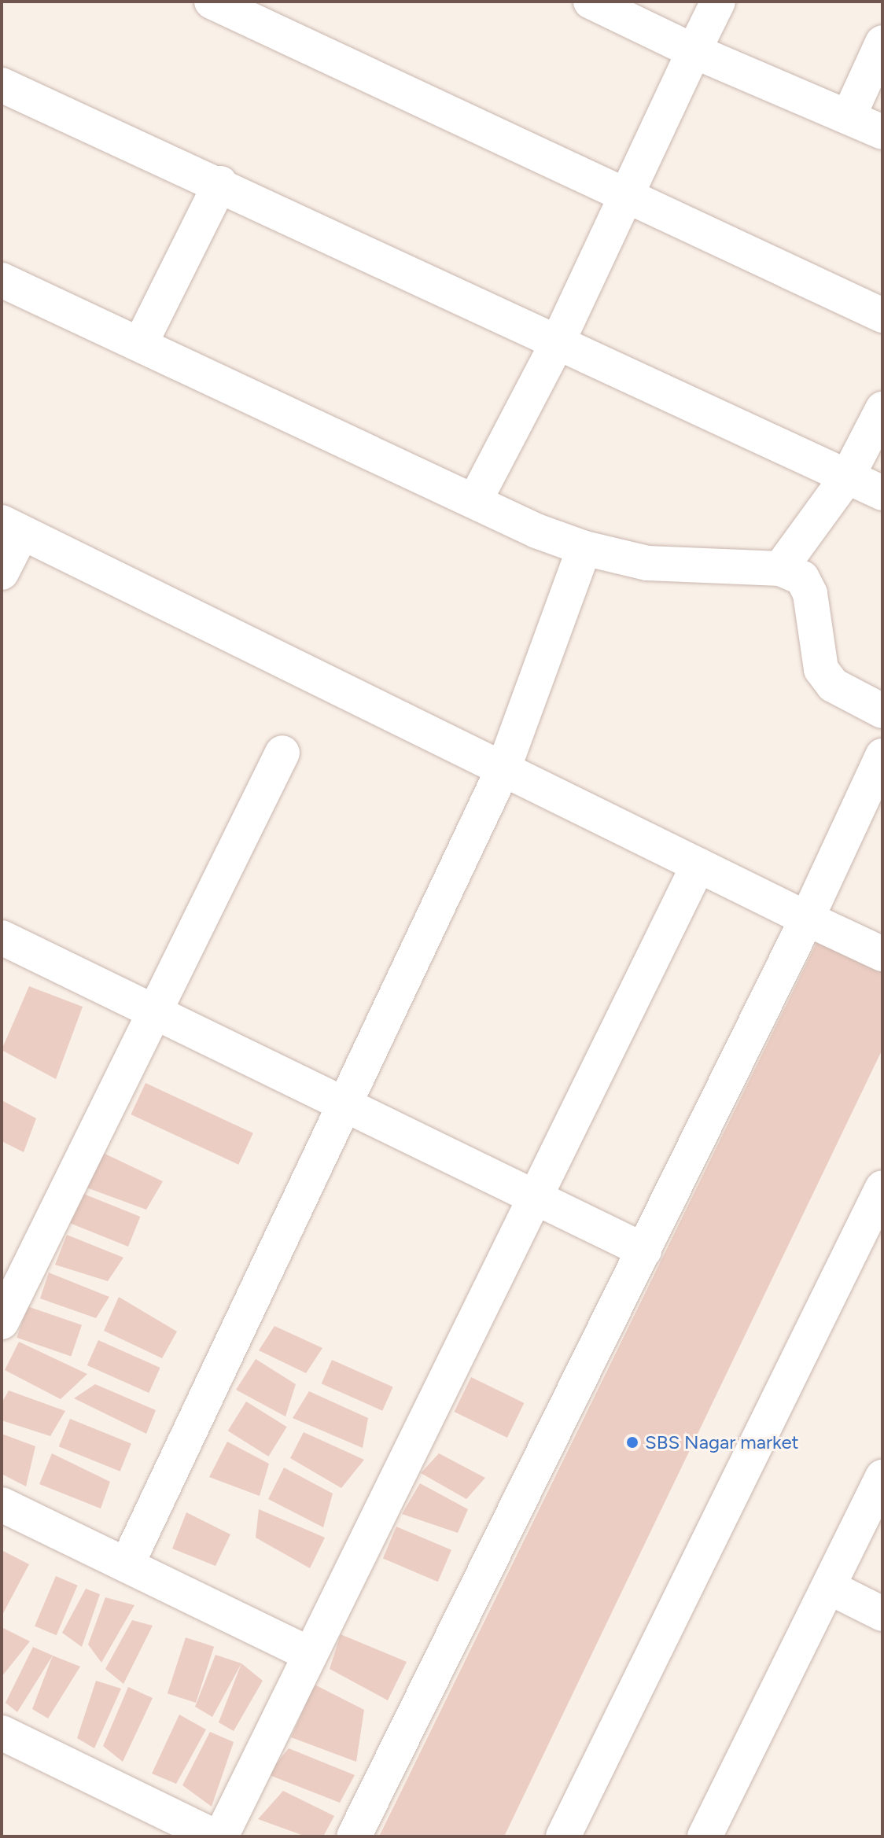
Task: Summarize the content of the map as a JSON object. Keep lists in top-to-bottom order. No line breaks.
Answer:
{"places":["SBS Nagar market"]}
